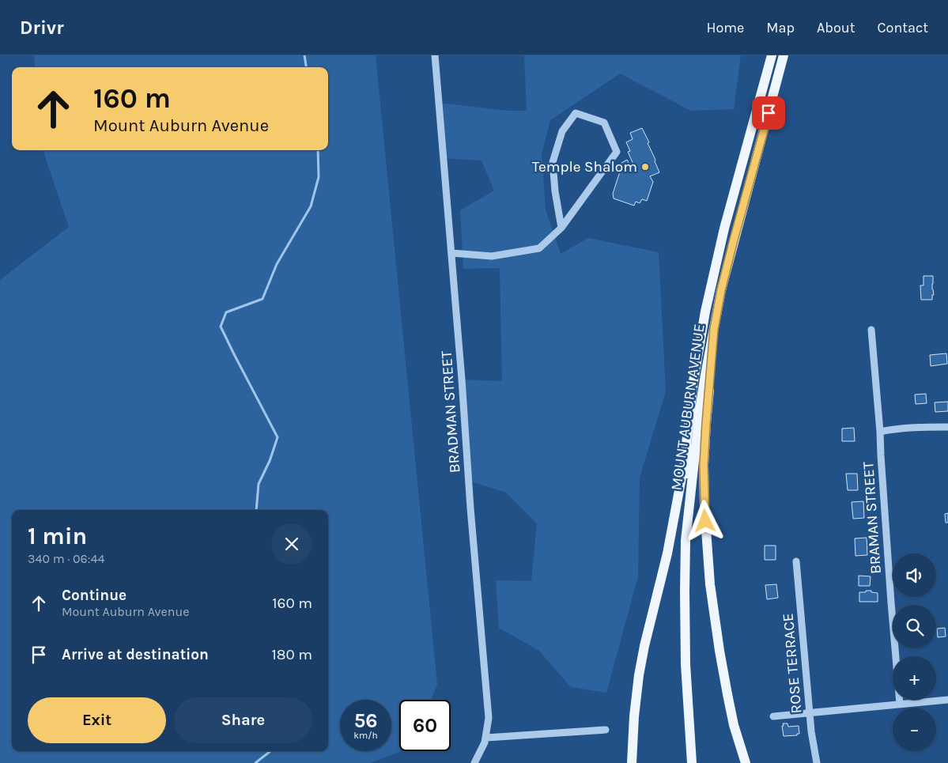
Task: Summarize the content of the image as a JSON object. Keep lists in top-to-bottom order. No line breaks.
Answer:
{"streets":{"main road":["MOUNT AUBURN AVENUE"],"street":["BRADMAN STREET","BRAMAN STREET","ROSE TERRACE"]},"places":["Temple Shalom"],"page":{"header":"Drivr","nav":["Home","Map","About","Contact"],"turn":["160 m","Mount Auburn Avenue"],"heading":["1 min","340 m · 06:44"],"map_buttons":["+","−"],"list":[{"name":"Continue","note":"Mount Auburn Avenue","value":"160 m"},{"name":"Arrive at destination","value":"180 m"}],"buttons":["Exit","Share"],"speed":"56 km/h","limit":"60"}}
